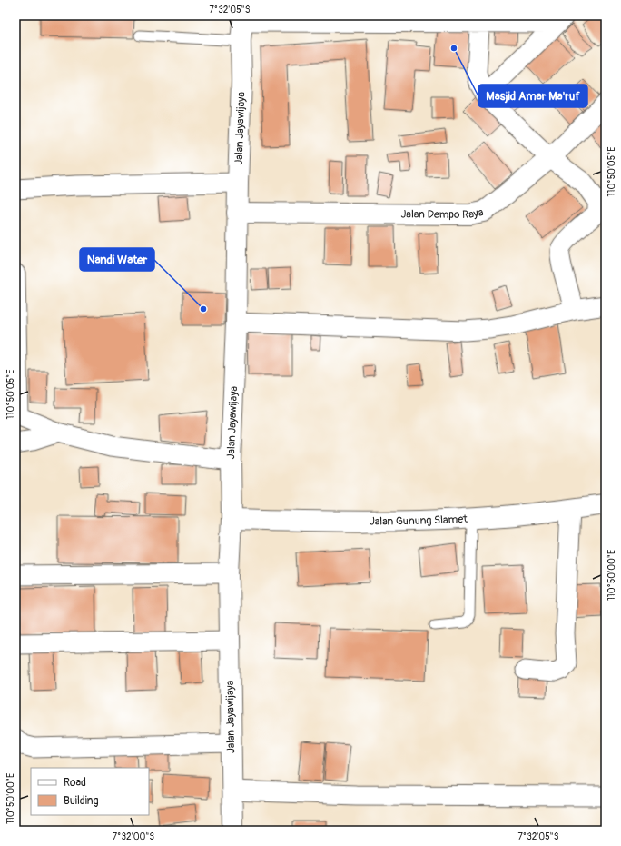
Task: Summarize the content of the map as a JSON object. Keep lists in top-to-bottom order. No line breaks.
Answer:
{"streets":{"main road":["Jalan Jayawijaya","Jalan Dempo Raya","Jalan Gunung Slamet"]},"crossings":[["Jalan Jayawijaya","Jalan Dempo Raya"],["Jalan Jayawijaya","Jalan Gunung Slamet"]],"places":["Masjid Amar Ma'ruf","Nandi Water"],"legend":["Road","Building"],"coordinates":["7°32'05\"S","110°50'05\"E","110°50'00\"E","7°32'00\"S"]}
